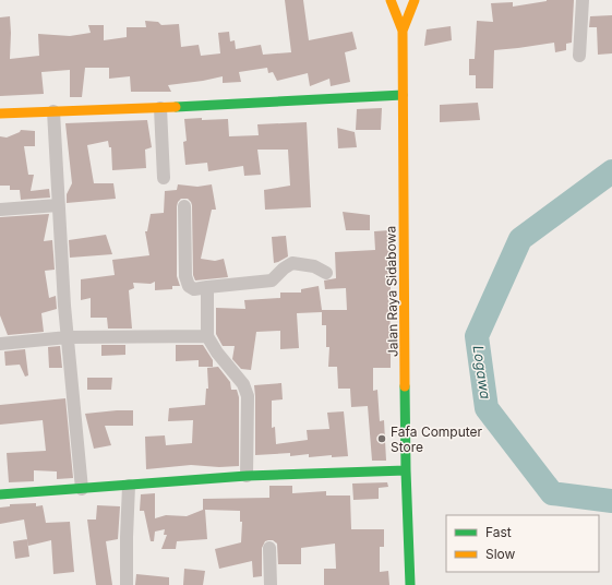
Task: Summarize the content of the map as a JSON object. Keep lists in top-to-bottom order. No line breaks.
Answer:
{"streets":{"main road":["Jalan Raya Sidabowa"]},"water":["Logawa"],"places":["Fafa Computer Store"],"legend":["Fast","Slow"]}
